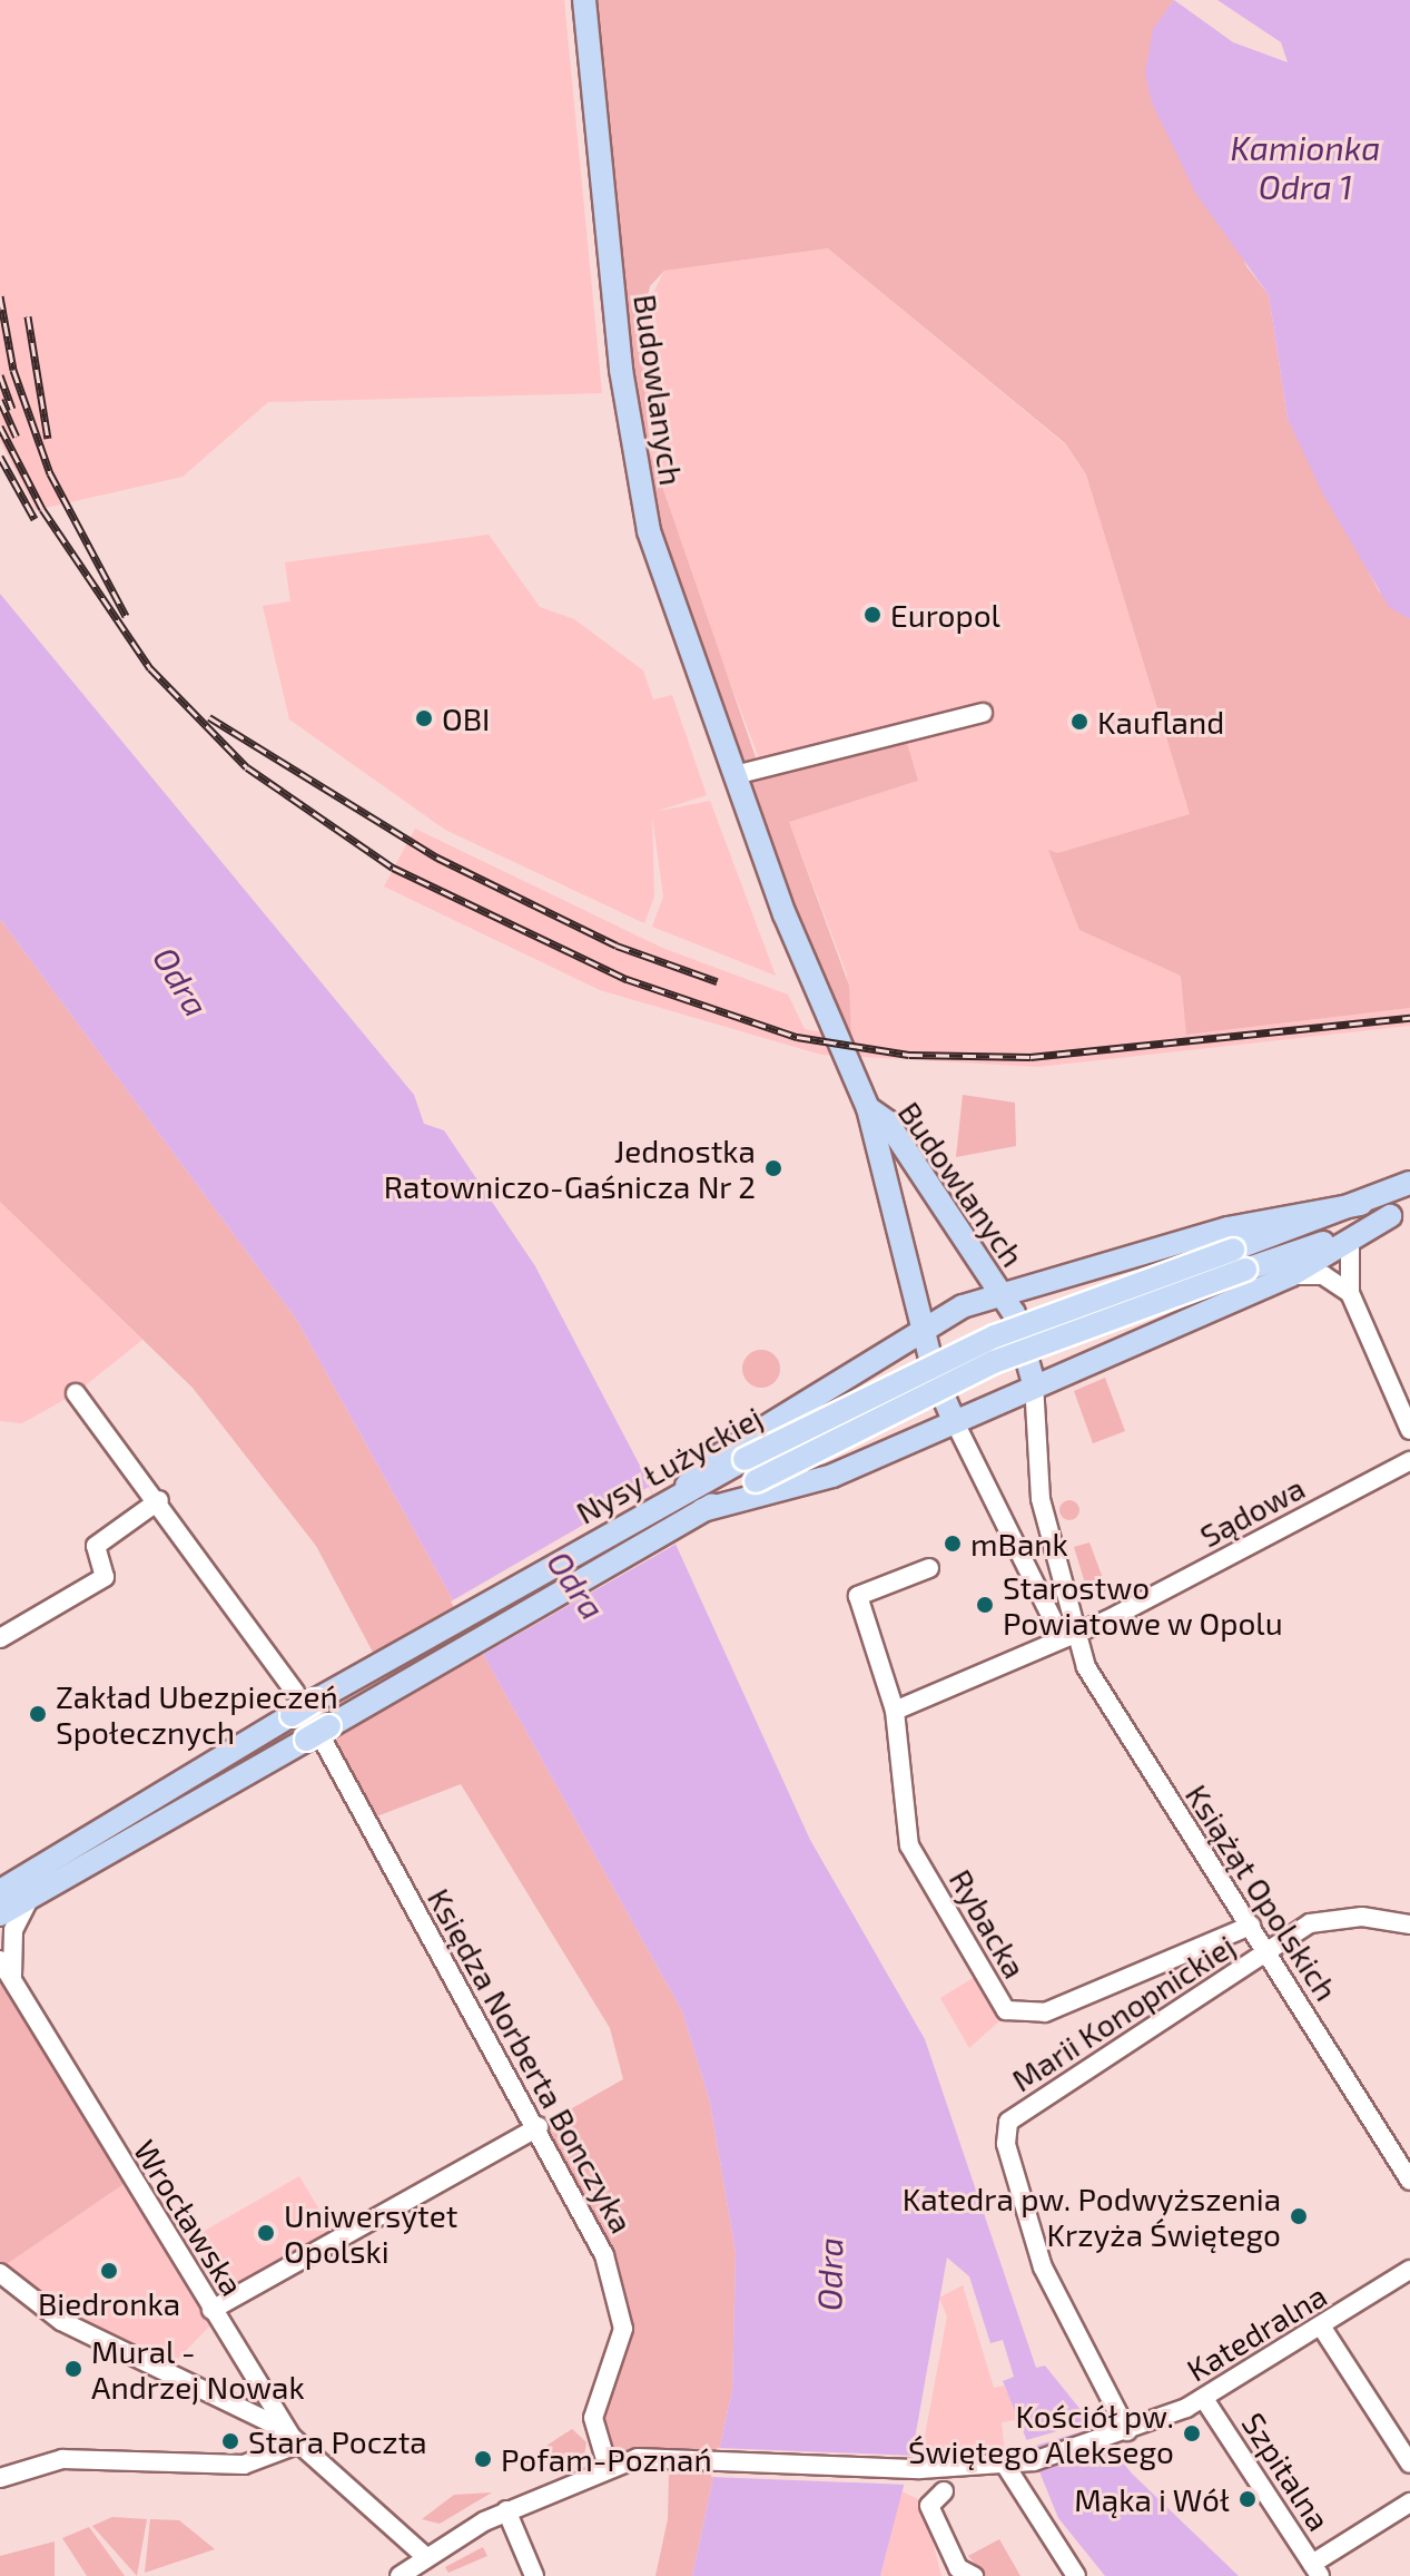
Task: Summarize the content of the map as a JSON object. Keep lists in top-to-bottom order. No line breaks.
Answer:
{"streets":{"main road":["Budowlanych","Nysy Łużyckiej"],"street":["Sądowa","Książąt Opolskich","Rybacka","Marii Konopnickiej","Księdza Norberta Bonczyka","Wrocławska","Katedralna","Szpitalna"]},"crossings":[["Budowlanych","Książąt Opolskich"],["Nysy Łużyckiej","Księdza Norberta Bonczyka"],["Sądowa","Książąt Opolskich"],["Sądowa","Rybacka"],["Książąt Opolskich","Rybacka"],["Książąt Opolskich","Marii Konopnickiej"],["Marii Konopnickiej","Katedralna"],["Katedralna","Szpitalna"]],"water":["Kamionka Odra 1","Odra"],"places":["Europol","OBI","Kaufland","Jednostka Ratowniczo-Gaśnicza Nr 2","mBank","Starostwo Powiatowe w Opolu","Zakład Ubezpieczeń Społecznych","Katedra pw. Podwyższenia Krzyża Świętego","Uniwersytet Opolski","Biedronka","Mural - Andrzej Nowak","Kościół pw. Świętego Aleksego","Stara Poczta","Pofam-Poznań","Mąka i Wół"]}
